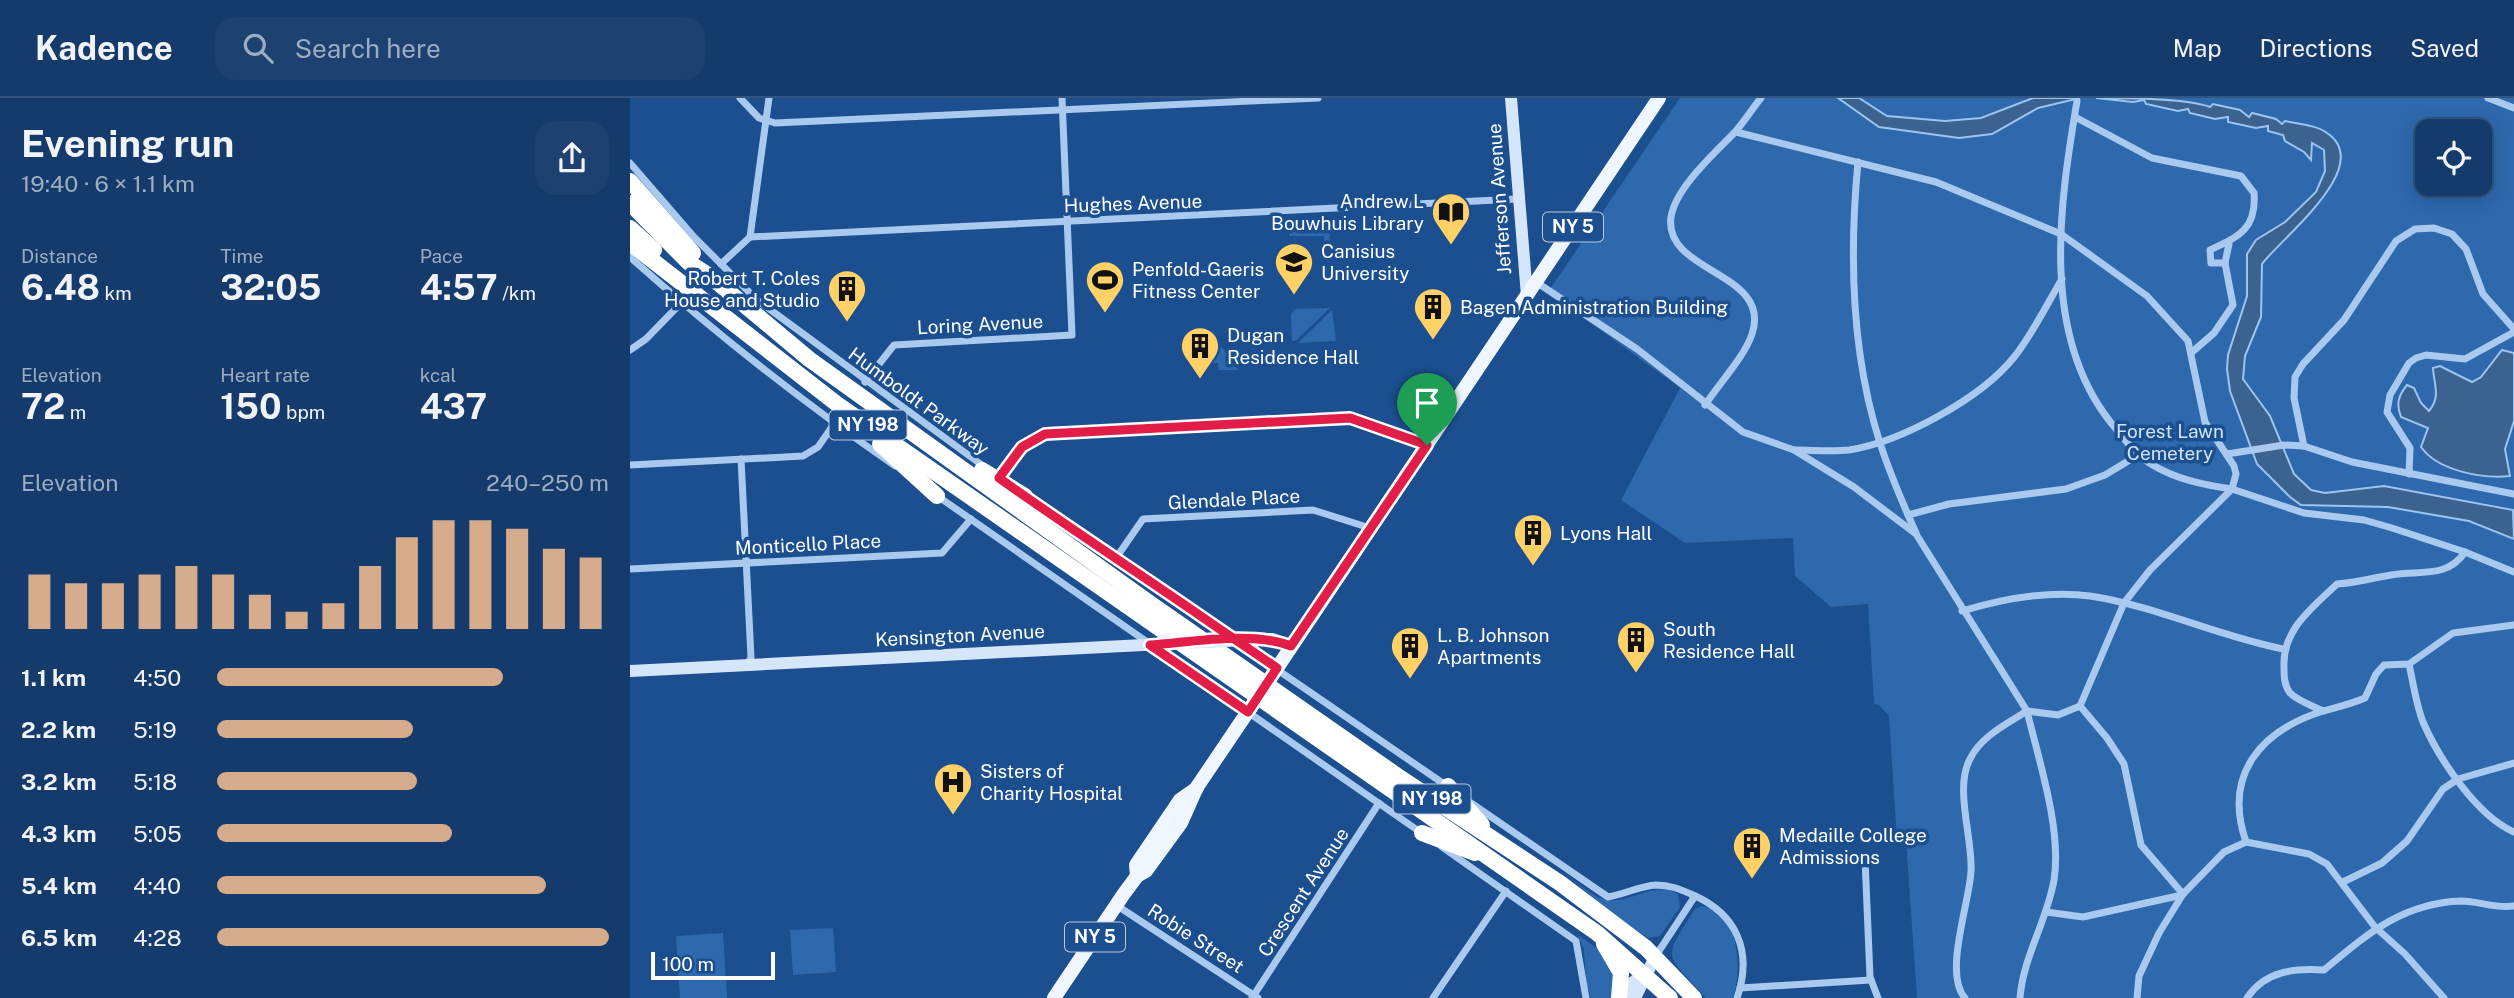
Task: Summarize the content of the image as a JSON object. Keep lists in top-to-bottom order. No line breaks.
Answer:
{"streets":{"highway":["NY 198"],"main road":["NY 5"],"street":["Jefferson Avenue","Hughes Avenue","Loring Avenue","Humboldt Parkway","Glendale Place","Monticello Place","Kensington Avenue","Crescent Avenue","Robie Street"]},"crossings":[["Jefferson Avenue","Hughes Avenue"],["Jefferson Avenue","NY 5"],["Hughes Avenue","Loring Avenue"],["NY 5","Humboldt Parkway"],["NY 5","Glendale Place"],["NY 5","Kensington Avenue"],["NY 5","Robie Street"],["Loring Avenue","Humboldt Parkway"],["Humboldt Parkway","NY 198"],["Humboldt Parkway","Glendale Place"],["Humboldt Parkway","Kensington Avenue"],["Crescent Avenue","Robie Street"]],"parks":["Forest Lawn Cemetery"],"places":{"library":["Andrew L Bouwhuis Library"],"school or university":["Canisius University"],"sports":["Penfold-Gaeris Fitness Center"],"building":["Robert T. Coles House and Studio","Bagen Administration Building","Dugan Residence Hall","Lyons Hall","South Residence Hall","L. B. Johnson Apartments","Medaille College Admissions"],"hospital":["Sisters of Charity Hospital"]},"scale_bar":"100 m","page":{"header":"Kadence","search":"Search here","nav":["Map","Directions","Saved"],"heading":["Evening run","19:40 · 6 × 1.1 km"],"stats":[["Distance","6.48 km"],["Time","32:05"],["Pace","4:57 /km"],["Elevation","72 m"],["Heart rate","150 bpm"],["kcal","437"]],"chart":["Elevation","240–250 m"],"list":[{"name":"1.1 km","note":"4:50"},{"name":"2.2 km","note":"5:19"},{"name":"3.2 km","note":"5:18"},{"name":"4.3 km","note":"5:05"},{"name":"5.4 km","note":"4:40"},{"name":"6.5 km","note":"4:28"}],"scale":"100 m"}}
